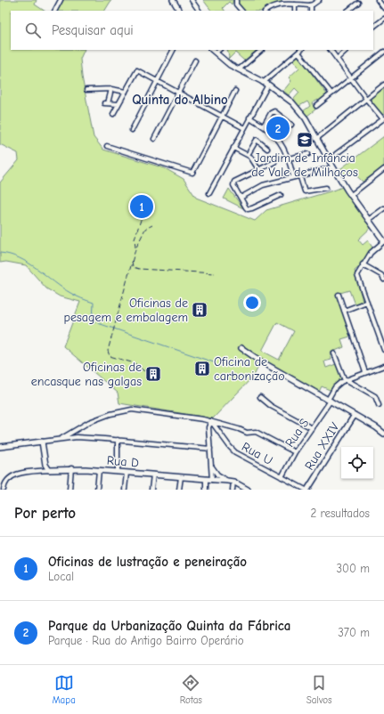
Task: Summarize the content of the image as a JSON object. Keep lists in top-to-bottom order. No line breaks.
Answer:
{"streets":{"street":["Rua S","Rua XXIV","Rua U","Rua D"]},"crossings":[["Rua S","Rua U"],["Rua XXIV","Rua U"]],"districts":["Quinta do Albino"],"places":{"school or university":["Jardim de Infância de Vale de Milhaços"],"building":["Oficinas de pesagem e embalagem","Oficina de carbonização","Oficinas de encasque nas galgas"]},"page":{"search":"Pesquisar aqui","pins":["2","1"],"heading":["Por perto","2 resultados"],"list":[{"mark":"1","name":"Oficinas de lustração e peneiração","note":"Local","value":"300 m"},{"mark":"2","name":"Parque da Urbanização Quinta da Fábrica","note":"Parque · Rua do Antigo Bairro Operário","value":"370 m"}],"nav":["Mapa","Rotas","Salvos"]}}
